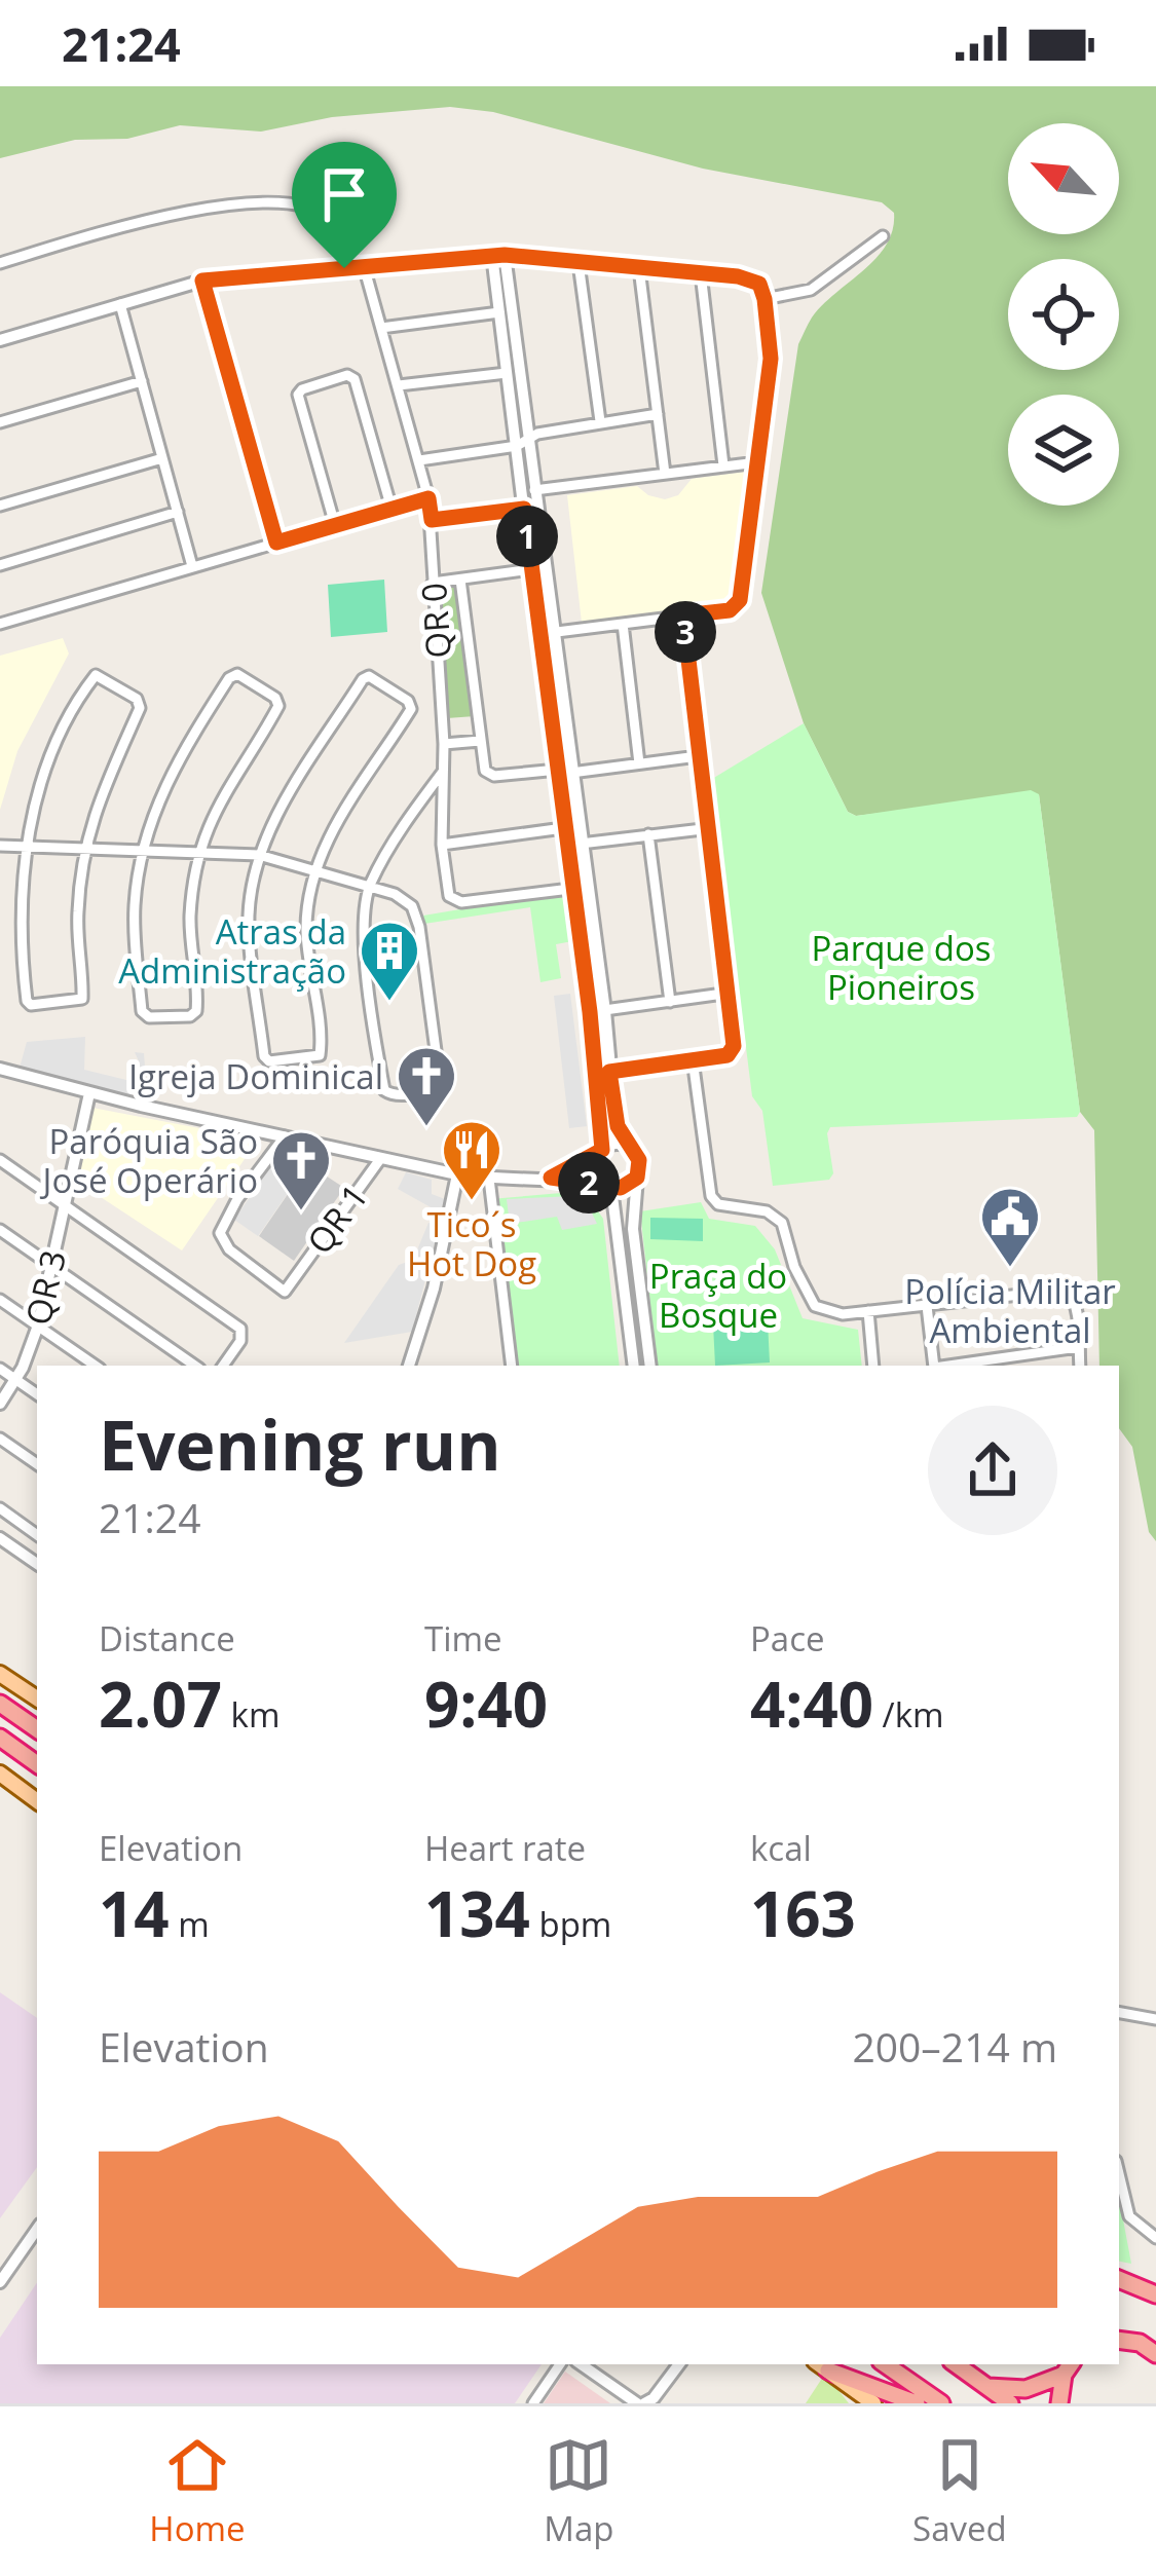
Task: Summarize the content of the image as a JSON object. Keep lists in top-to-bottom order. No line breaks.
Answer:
{"streets":{"street":["QR 0","QR 1","QR 3"]},"parks":["Parque dos Pioneiros","Praça do Bosque"],"places":{"building":["Atras da Administração"],"church":["Igreja Dominical","Paróquia São José Operário"],"restaurant":["Tico´s Hot Dog"],"public building":["Polícia Militar Ambiental"]},"north":"top left","page":{"status":"21:24","pins":["1","3","2"],"heading":["Evening run","21:24"],"stats":[["Distance","2.07 km"],["Time","9:40"],["Pace","4:40 /km"],["Elevation","14 m"],["Heart rate","134 bpm"],["kcal","163"]],"chart":["Elevation","200–214 m"],"tabs":["Home","Map","Saved"]}}
